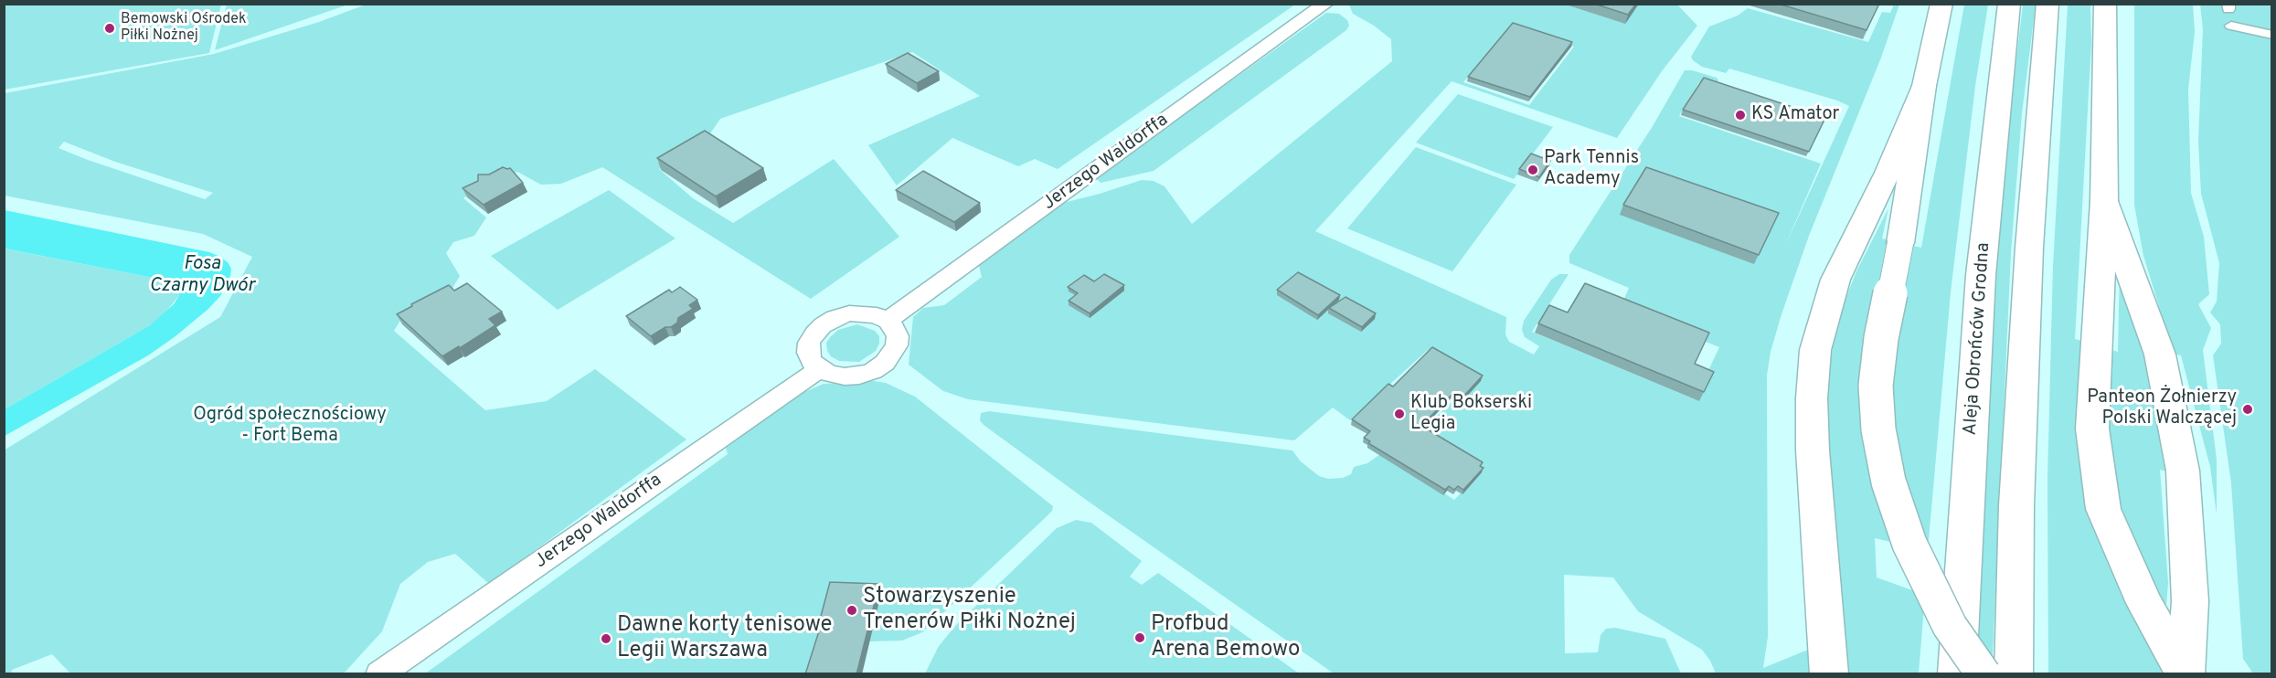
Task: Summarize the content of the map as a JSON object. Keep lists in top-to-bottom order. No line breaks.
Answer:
{"streets":{"main road":["Aleja Obrońców Grodna"],"street":["Jerzego Waldorffa"]},"water":["Fosa Czarny Dwór"],"parks":["Ogród społecznościowy - Fort Bema"],"places":["Bemowski Ośrodek Piłki Nożnej","KS Amator","Park Tennis Academy","Panteon Żołnierzy Polski Walczącej","Klub Bokserski Legia","Stowarzyszenie Trenerów Piłki Nożnej","Profbud Arena Bemowo","Dawne korty tenisowe Legii Warszawa"]}
